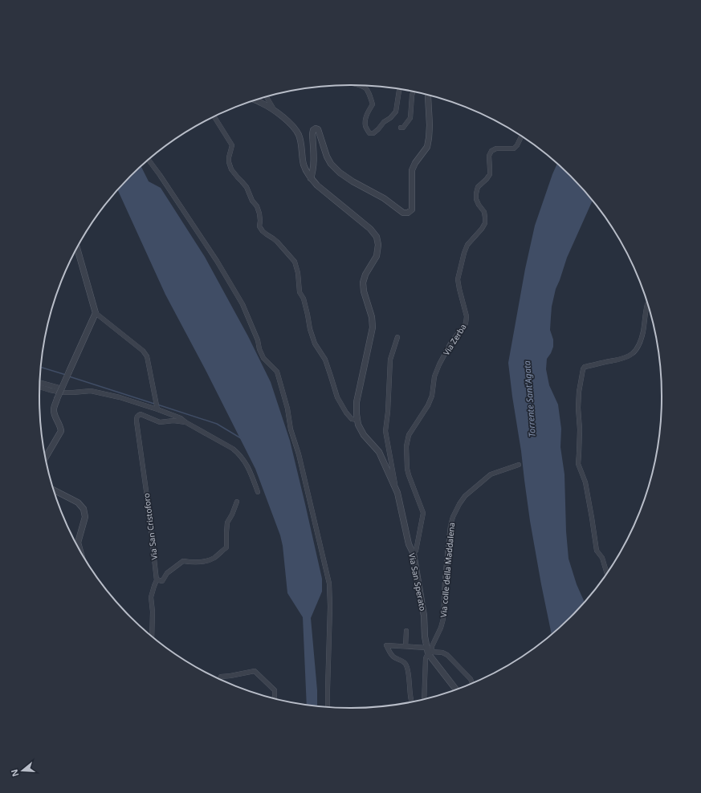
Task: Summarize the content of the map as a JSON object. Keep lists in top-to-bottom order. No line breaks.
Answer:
{"streets":{"street":["Via Zerba","Via San Cristoforo","Via colle della Maddalena","Via San Sperato"]},"crossings":[["Via Zerba","Via San Sperato"],["Via colle della Maddalena","Via San Sperato"]],"water":["Torrente Sant'Agata"],"north":"left"}
